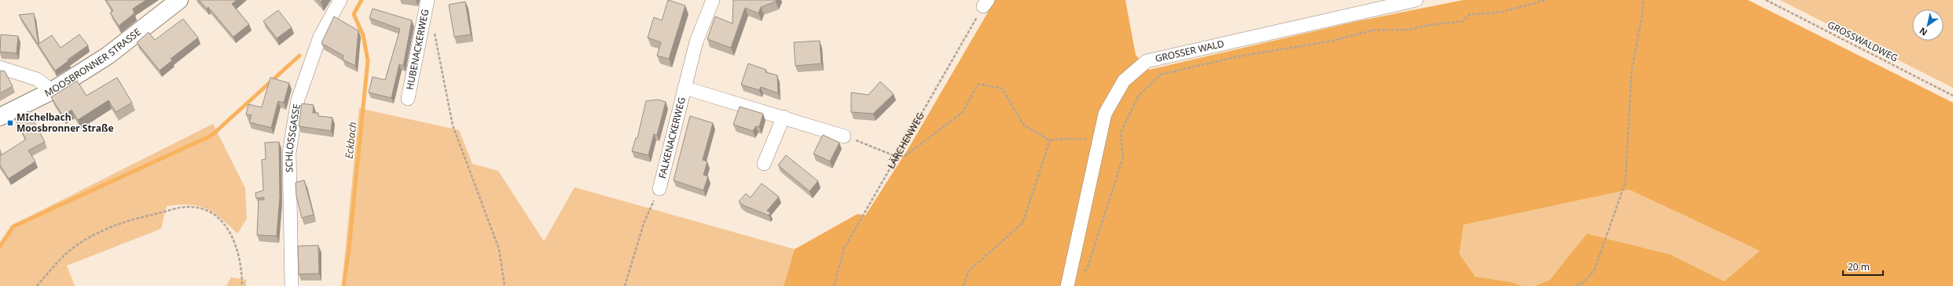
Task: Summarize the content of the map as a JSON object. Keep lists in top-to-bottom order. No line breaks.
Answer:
{"streets":{"main road":["MOOSBRONNER STRASSE"],"street":["HUBENACKERWEG","GROSSER WALD","FALKENACKERWEG","SCHLOSSGASSE"],"path":["GROSSWALDWEG","LÄRCHENWEG"]},"water":["Eckbach"],"places":{"transit":["MIchelbach Moosbronner Straße"]},"scale_bar":"20 m","north":"bottom left"}
